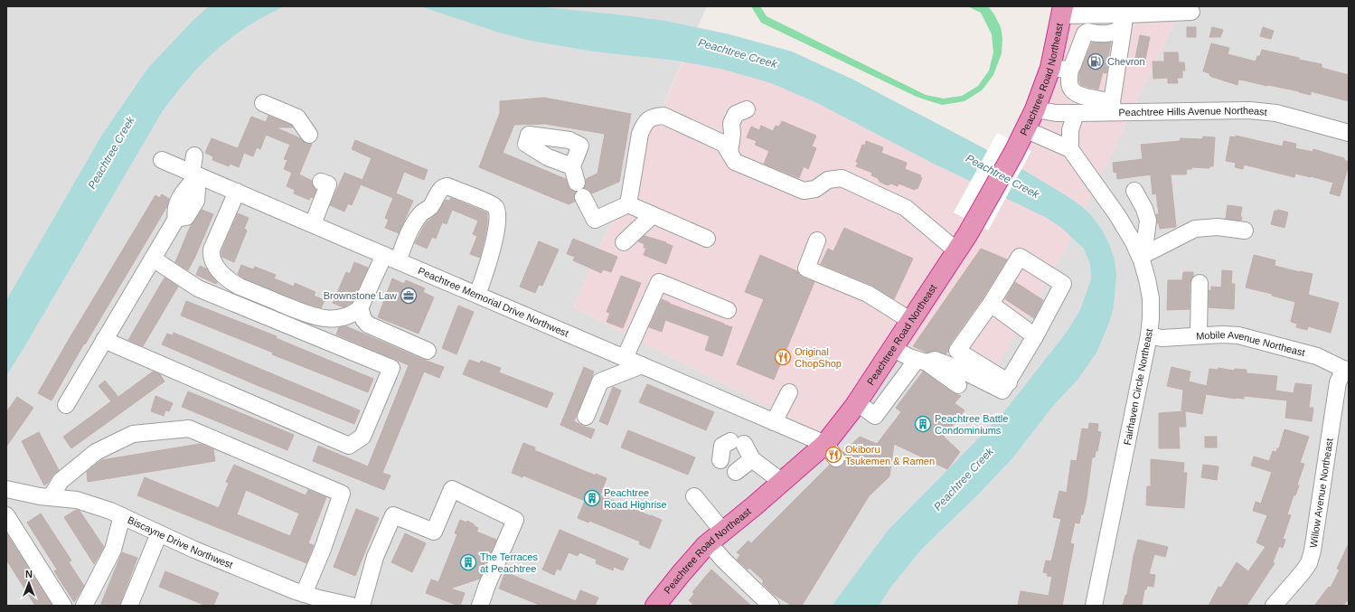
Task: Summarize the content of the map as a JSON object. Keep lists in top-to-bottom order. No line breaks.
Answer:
{"streets":{"highway":["Peachtree Road Northeast"],"street":["Peachtree Hills Avenue Northeast","Peachtree Memorial Drive Northwest","Mobile Avenue Northeast","Fairhaven Circle Northeast","Willow Avenue Northeast","Biscayne Drive Northwest"]},"crossings":[["Peachtree Road Northeast","Peachtree Hills Avenue Northeast"],["Peachtree Road Northeast","Peachtree Memorial Drive Northwest"],["Mobile Avenue Northeast","Fairhaven Circle Northeast"],["Mobile Avenue Northeast","Willow Avenue Northeast"]],"water":["Peachtree Creek"],"places":{"fuel station":["Chevron"],"office":["Brownstone Law"],"restaurant":["Original ChopShop","Okiboru Tsukemen & Ramen"],"building":["Peachtree Battle Condominiums","Peachtree Road Highrise","The Terraces at Peachtree"]},"north":"top"}
